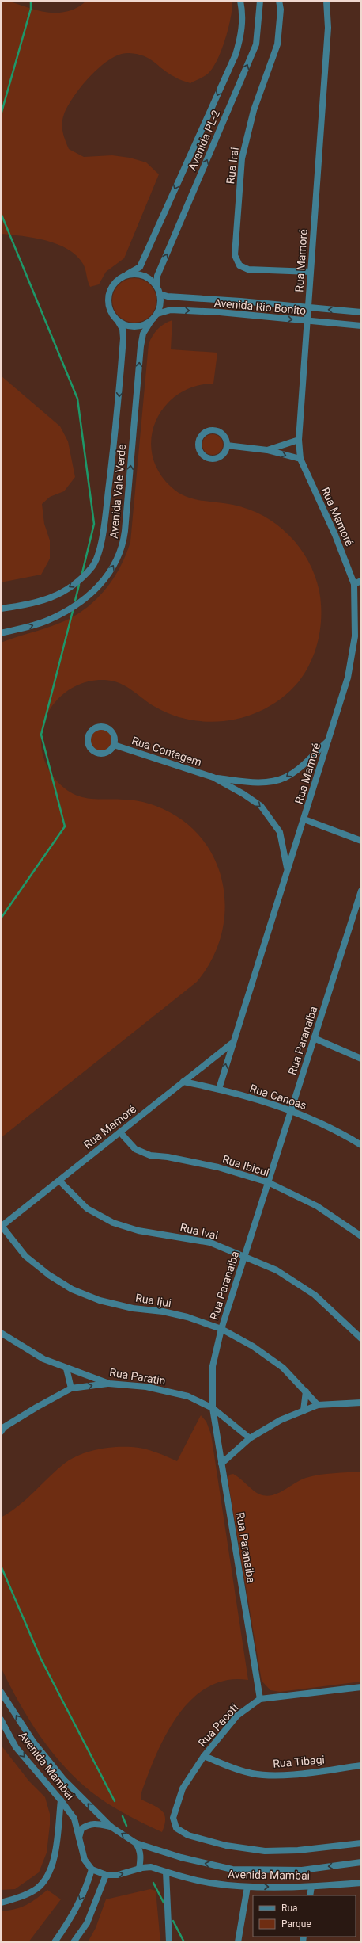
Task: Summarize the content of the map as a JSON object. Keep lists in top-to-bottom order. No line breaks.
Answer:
{"streets":{"street":["Avenida PL-2","Rua Irai","Rua Mamoré","Avenida Rio Bonito","Avenida Vale Verde","Rua Contagem","Rua Paranaiba","Rua Canoas","Rua Ibicui","Rua Ivai","Rua Ijui","Rua Paratin","Rua Pacoti","Rua Tibagi","Avenida Mambai"]},"crossings":[["Avenida PL-2","Avenida Rio Bonito"],["Avenida PL-2","Avenida Vale Verde"],["Rua Irai","Rua Mamoré"],["Rua Mamoré","Avenida Rio Bonito"],["Rua Mamoré","Rua Contagem"],["Rua Mamoré","Rua Canoas"],["Rua Mamoré","Rua Ibicui"],["Rua Mamoré","Rua Ivai"],["Rua Mamoré","Rua Ijui"],["Avenida Rio Bonito","Avenida Vale Verde"],["Rua Paranaiba","Rua Canoas"],["Rua Paranaiba","Rua Ibicui"],["Rua Paranaiba","Rua Ivai"],["Rua Paranaiba","Rua Ijui"],["Rua Paranaiba","Rua Paratin"],["Rua Paranaiba","Rua Pacoti"],["Rua Pacoti","Rua Tibagi"]],"legend":["Rua","Parque"]}
